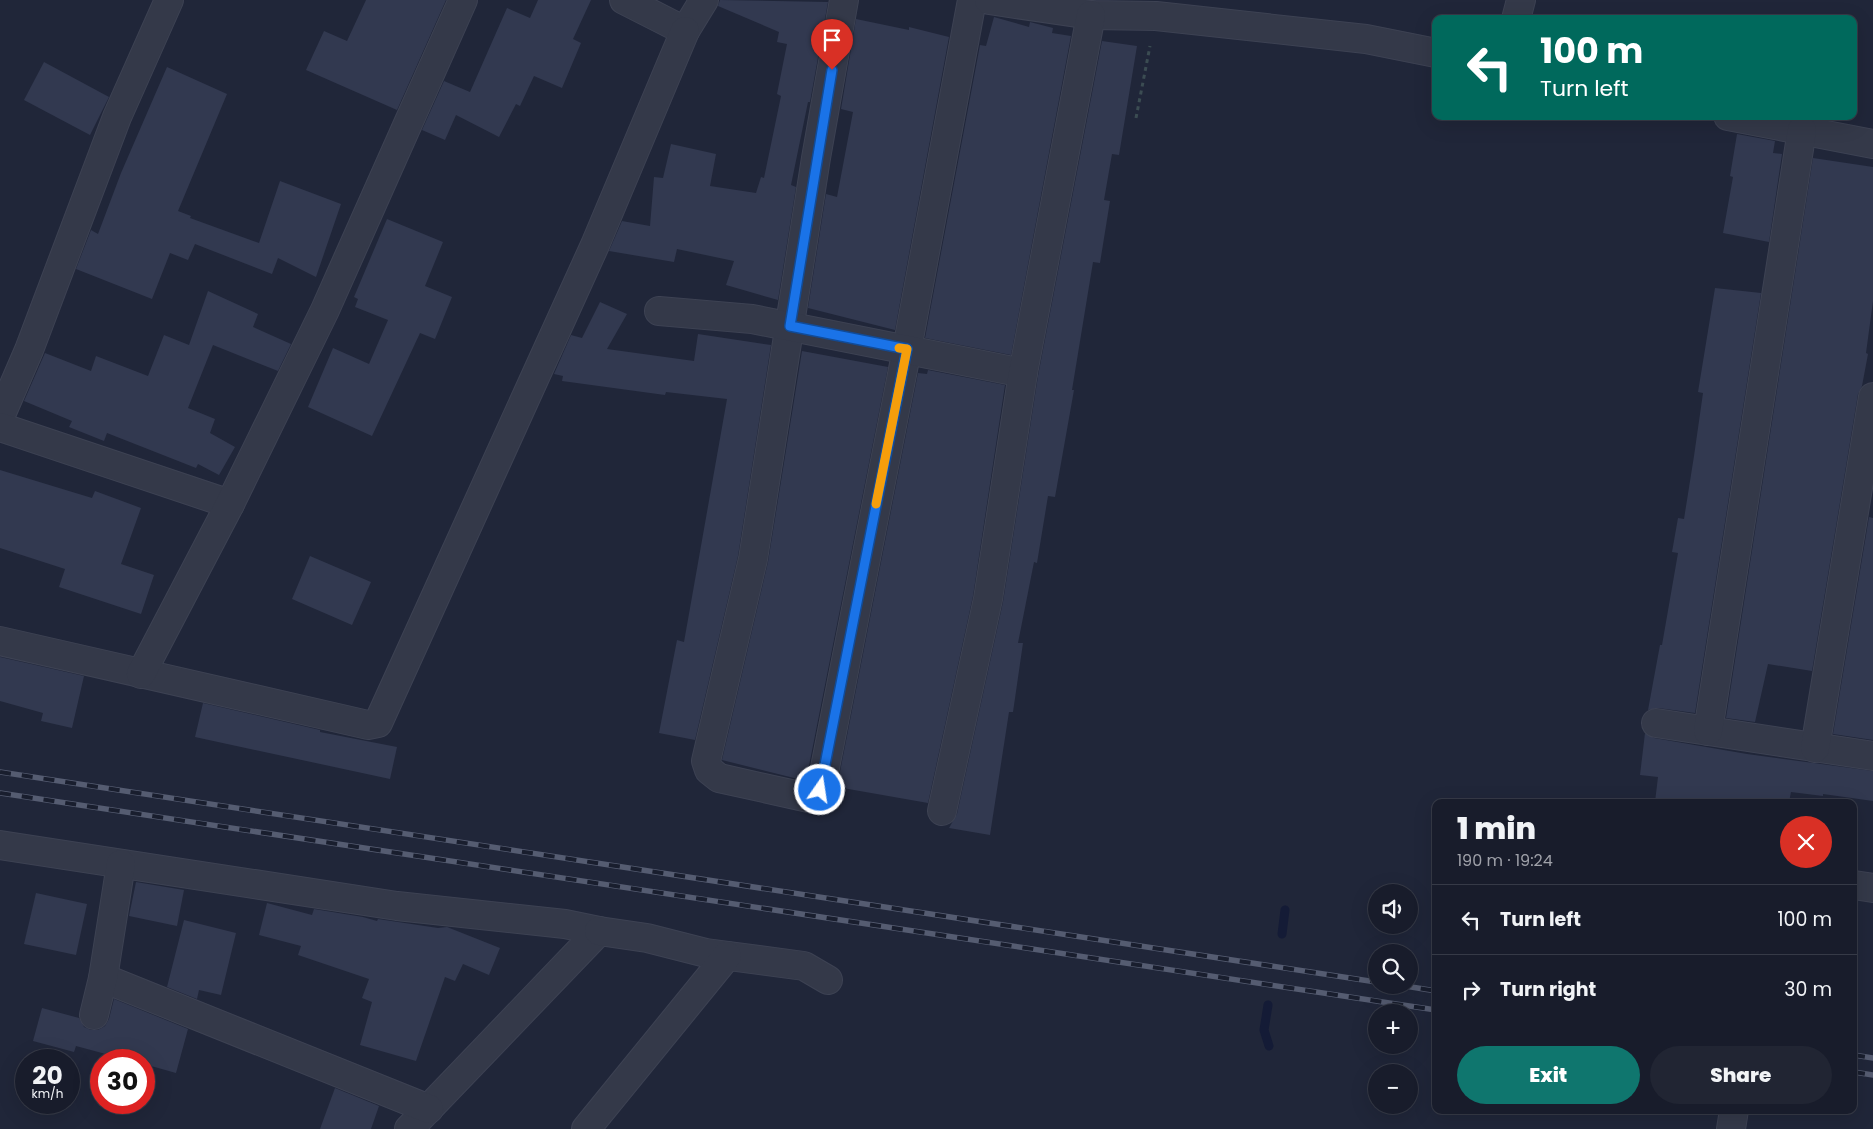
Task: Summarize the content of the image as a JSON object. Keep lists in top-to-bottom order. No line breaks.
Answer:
{"page":{"turn":["100 m","Turn left"],"heading":["1 min","190 m · 19:24"],"map_buttons":["+","−"],"list":[{"name":"Turn left","value":"100 m"},{"name":"Turn right","value":"30 m"}],"buttons":["Exit","Share"],"speed":"20 km/h","limit":"30"}}
